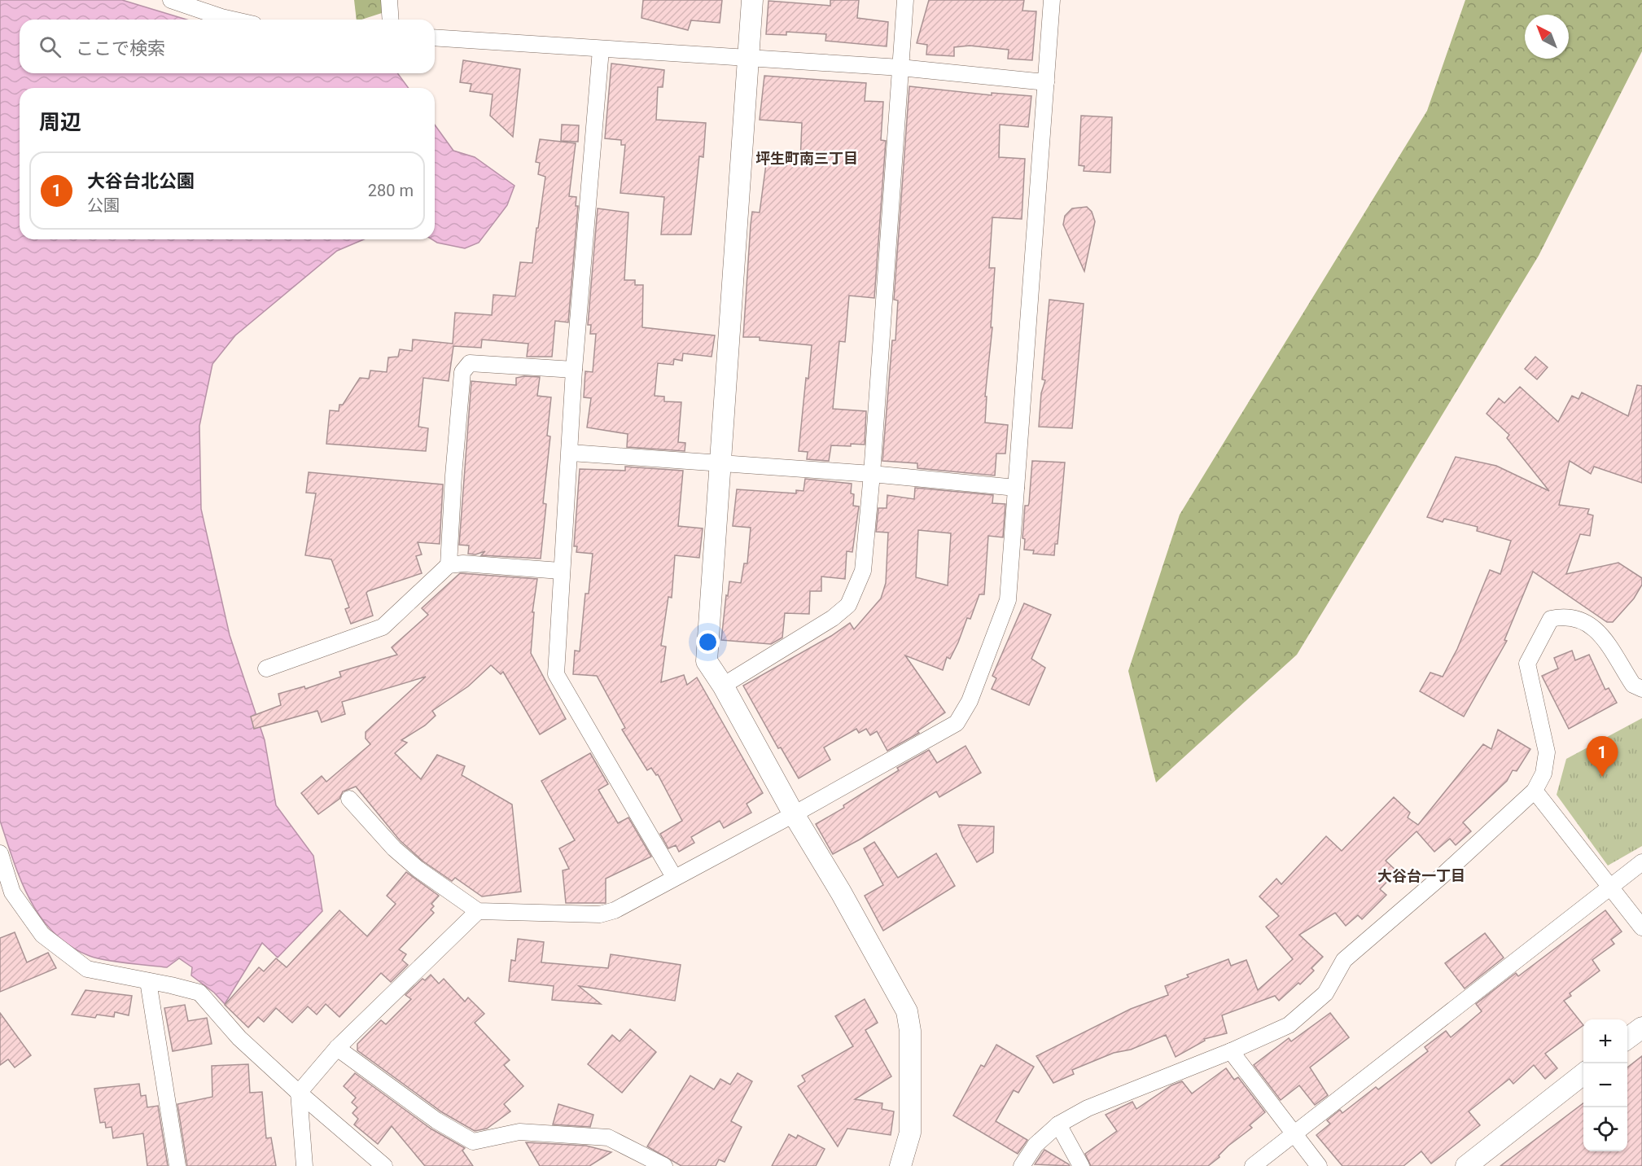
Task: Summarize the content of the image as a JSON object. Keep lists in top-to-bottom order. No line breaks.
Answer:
{"districts":["坪生町南三丁目","大谷台一丁目"],"north":"top left","page":{"search":"ここで検索","heading":"周辺","list":[{"mark":"1","name":"大谷台北公園","note":"公園","value":"280 m"}],"pins":"1","map_buttons":["+","−"]}}
